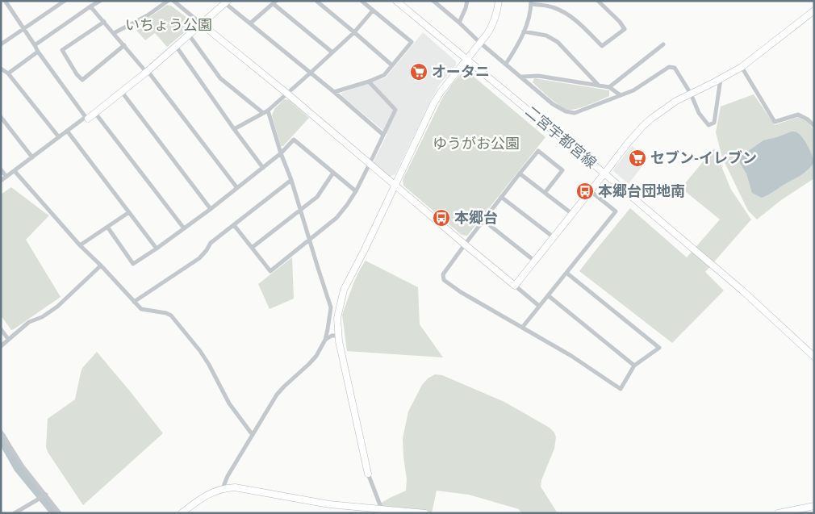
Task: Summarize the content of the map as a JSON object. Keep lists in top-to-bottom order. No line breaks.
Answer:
{"streets":{"street":["二宮宇都宮線"]},"parks":["いちょう公園","ゆうがお公園"],"places":{"supermarket":["オータニ","セブン-イレブン"],"bus stop":["本郷台団地南","本郷台"]}}
